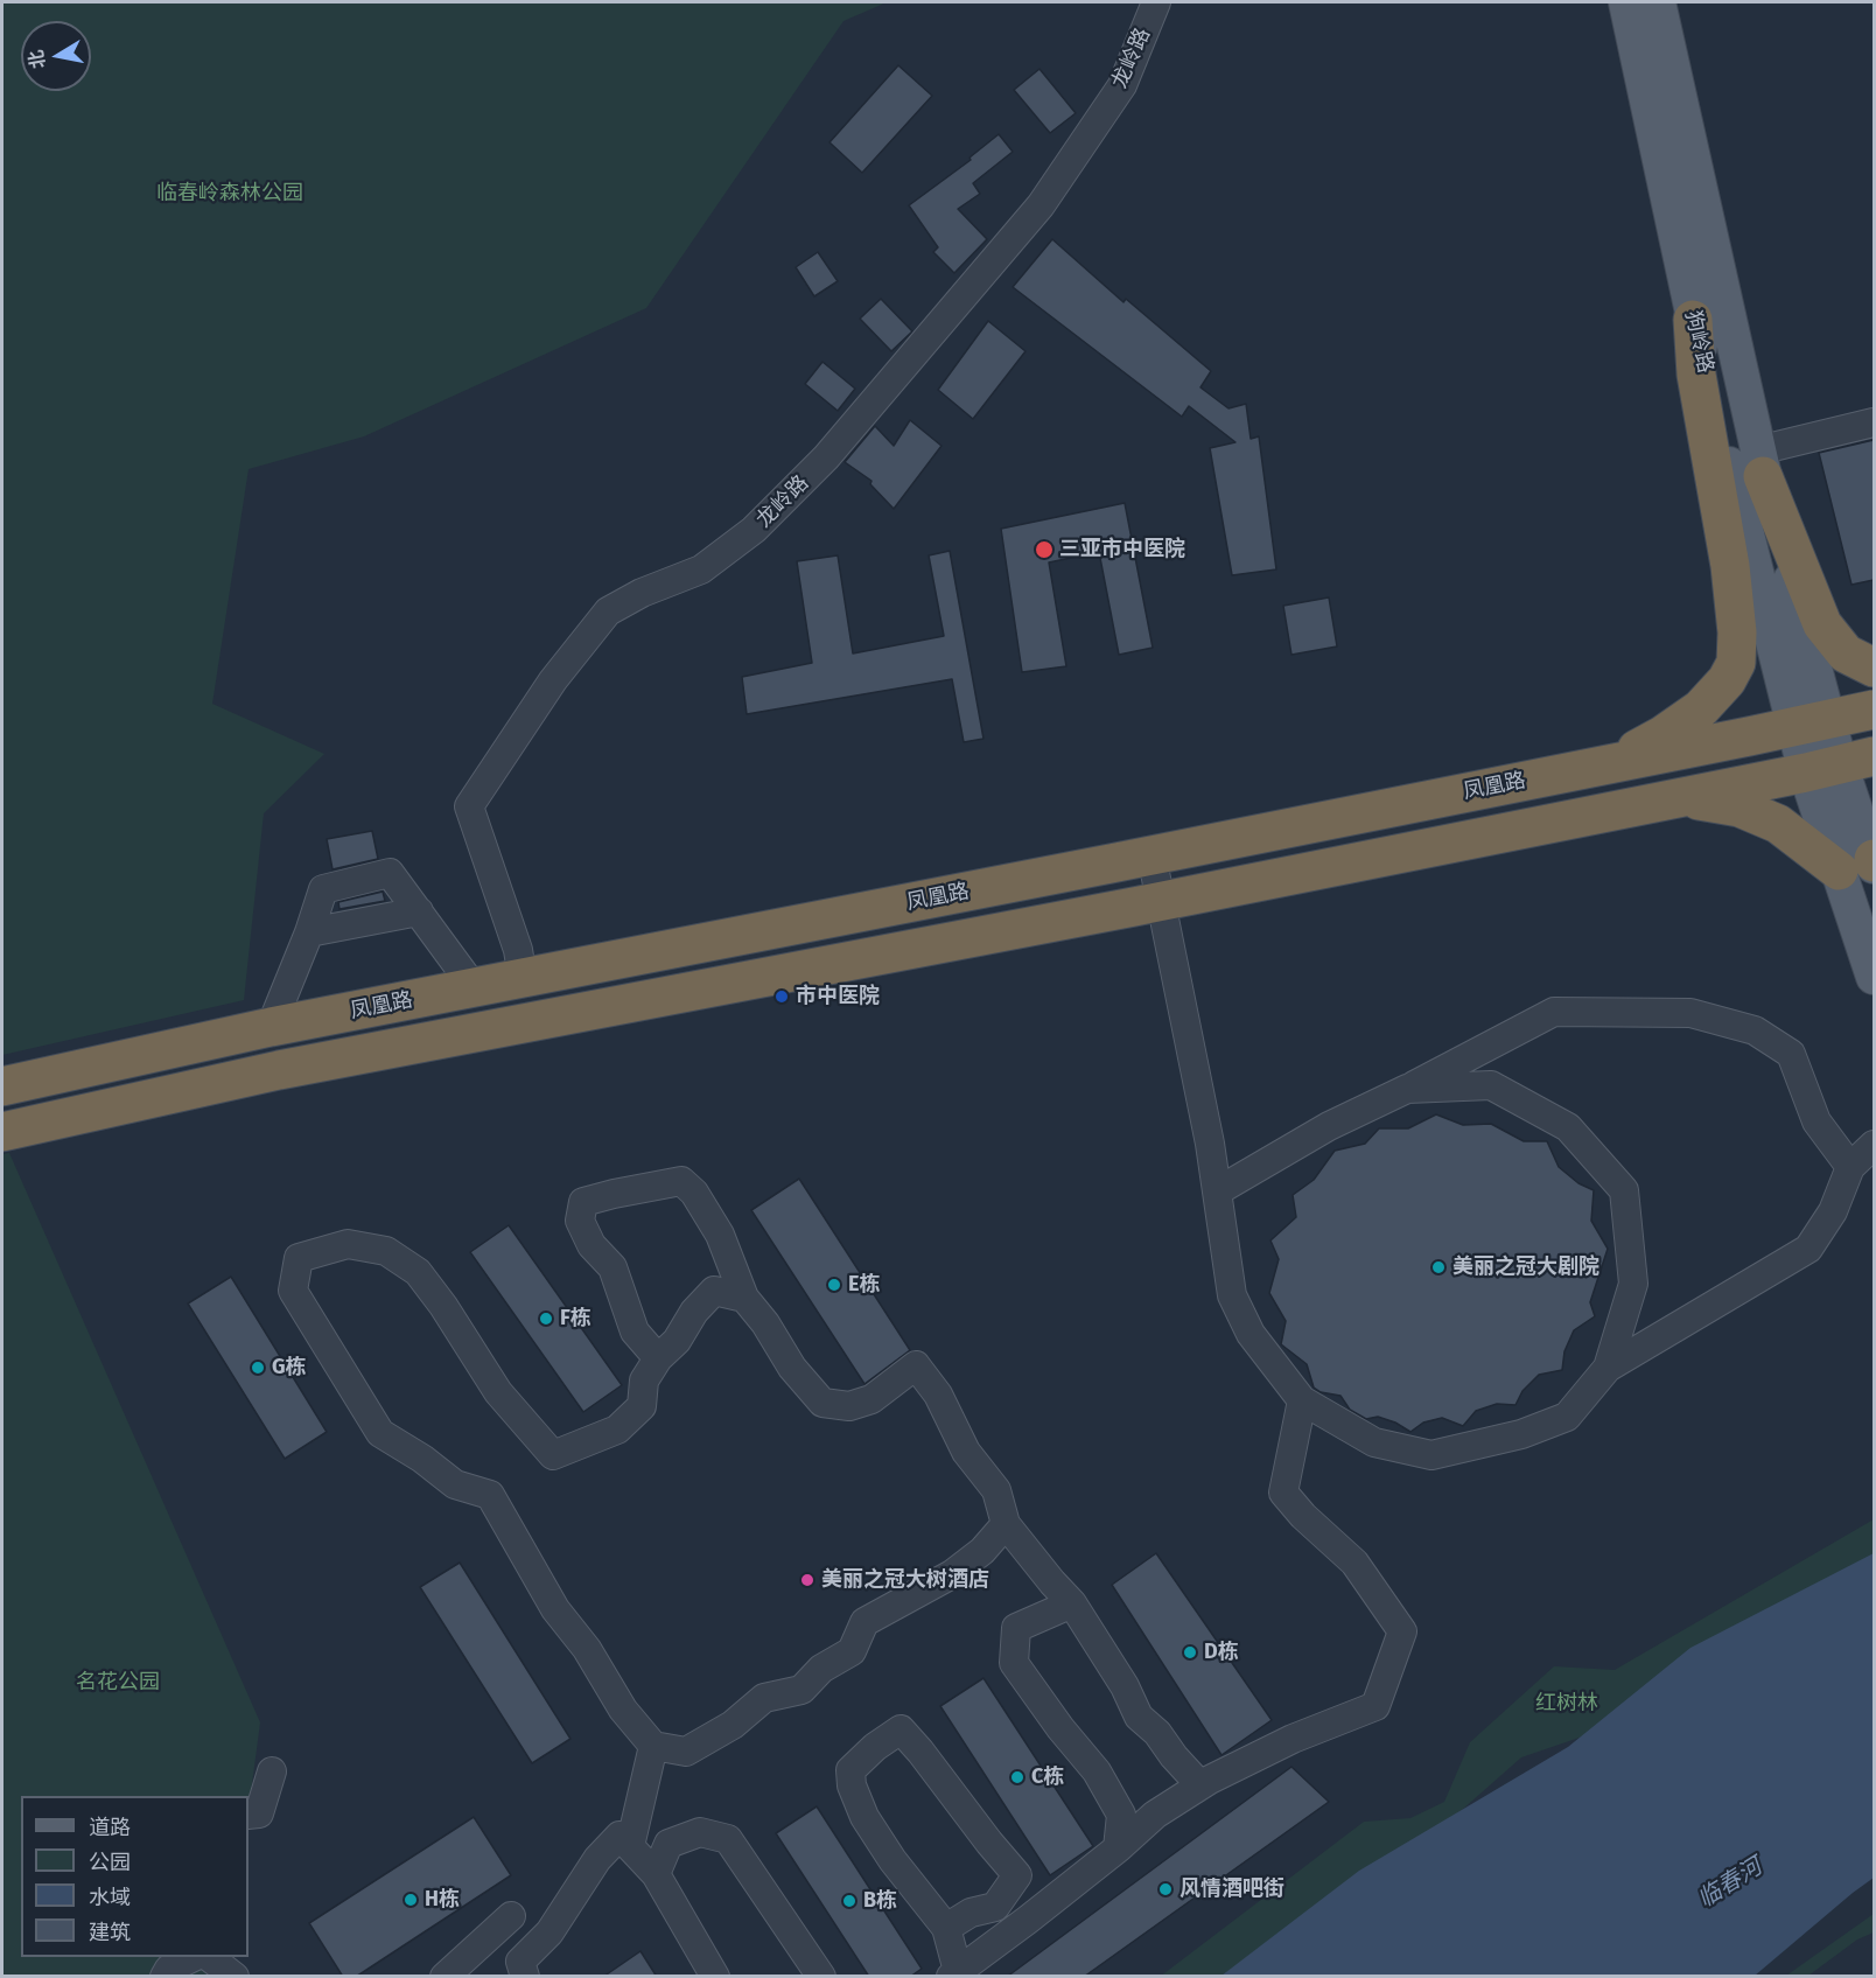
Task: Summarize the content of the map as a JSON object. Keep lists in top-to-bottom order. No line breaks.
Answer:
{"streets":{"highway":["凤凰路"],"main road":["狗岭路"],"street":["龙岭路"]},"crossings":[["龙岭路","凤凰路"]],"water":["临春河"],"parks":["临春岭森林公园","名花公园","红树林"],"places":["三亚市中医院","市中医院","美丽之冠大剧院","E栋","F栋","G栋","美丽之冠大树酒店","D栋","C栋","风情酒吧街","H栋","B栋"],"legend":["道路","公园","水域","建筑"],"north":"left"}
